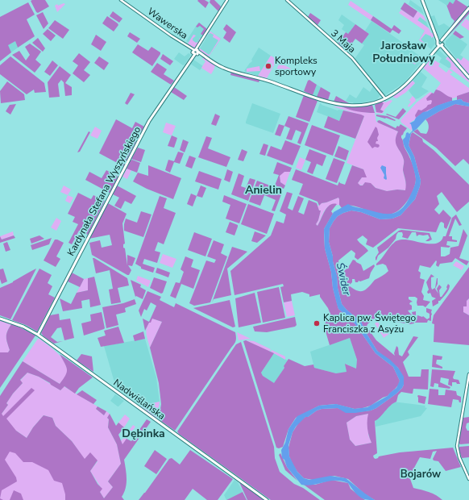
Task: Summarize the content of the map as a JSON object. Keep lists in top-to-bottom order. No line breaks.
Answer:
{"streets":{"main road":["Wawerska","Kardynała Stefana Wyszyńskiego","Nadwiślańska"],"street":["3 Maja"]},"crossings":[["Wawerska","3 Maja"],["Wawerska","Kardynała Stefana Wyszyńskiego"],["Kardynała Stefana Wyszyńskiego","Nadwiślańska"]],"districts":["Jarosław Południowy","Anielin","Dębinka","Bojarów"],"water":["Świder"],"places":["Kompleks sportowy","Kaplica pw. Świętego Franciszka z Asyżu"]}
